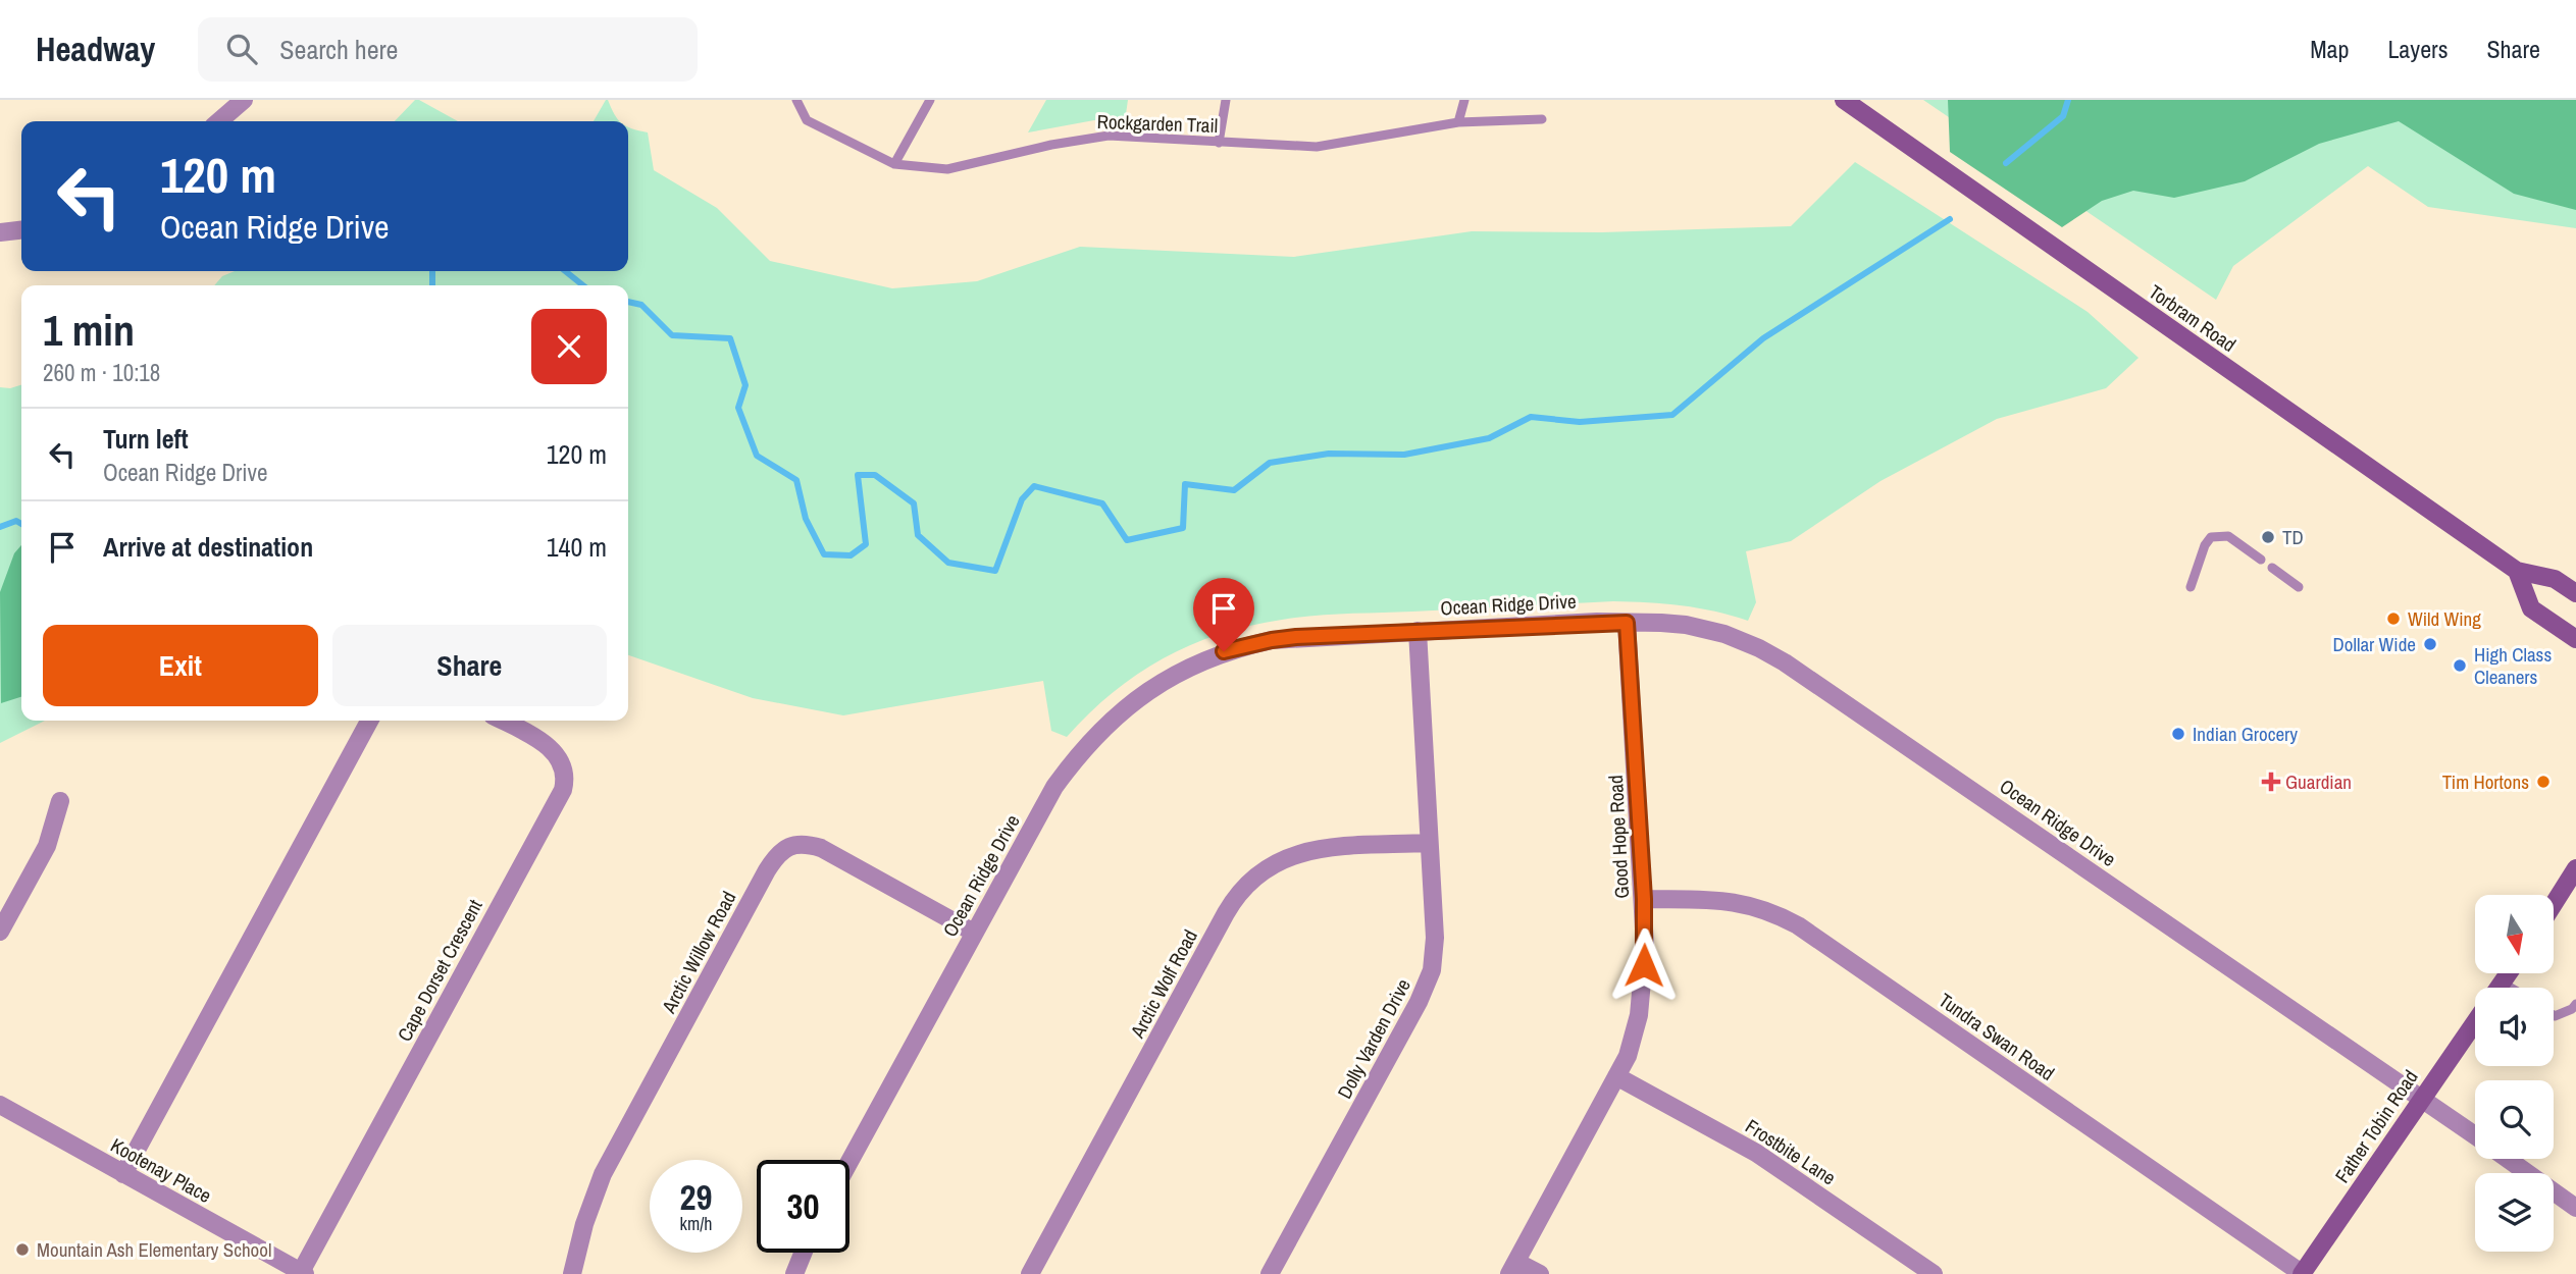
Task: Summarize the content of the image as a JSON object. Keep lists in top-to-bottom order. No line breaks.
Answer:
{"streets":{"main road":["Torbram Road","Father Tobin Road"],"street":["Ocean Ridge Drive","Good Hope Road","Arctic Willow Road","Cape Dorset Crescent","Arctic Wolf Road","Tundra Swan Road","Dolly Varden Drive","Frostbite Lane","Kootenay Place"],"lane":["Rockgarden Trail"]},"crossings":[["Ocean Ridge Drive","Good Hope Road"],["Ocean Ridge Drive","Arctic Willow Road"],["Ocean Ridge Drive","Dolly Varden Drive"],["Ocean Ridge Drive","Father Tobin Road"],["Good Hope Road","Tundra Swan Road"],["Good Hope Road","Frostbite Lane"],["Cape Dorset Crescent","Kootenay Place"],["Arctic Wolf Road","Dolly Varden Drive"],["Tundra Swan Road","Father Tobin Road"]],"places":{"other":["TD","Wild Wing","Dollar Wide","High Class Cleaners","Indian Grocery","Tim Hortons","Mountain Ash Elementary School"],"health":["Guardian"]},"north":"bottom","page":{"header":"Headway","search":"Search here","nav":["Map","Layers","Share"],"turn":["120 m","Ocean Ridge Drive"],"heading":["1 min","260 m · 10:18"],"list":[{"name":"Turn left","note":"Ocean Ridge Drive","value":"120 m"},{"name":"Arrive at destination","value":"140 m"}],"buttons":["Exit","Share"],"speed":"29 km/h","limit":"30"}}
